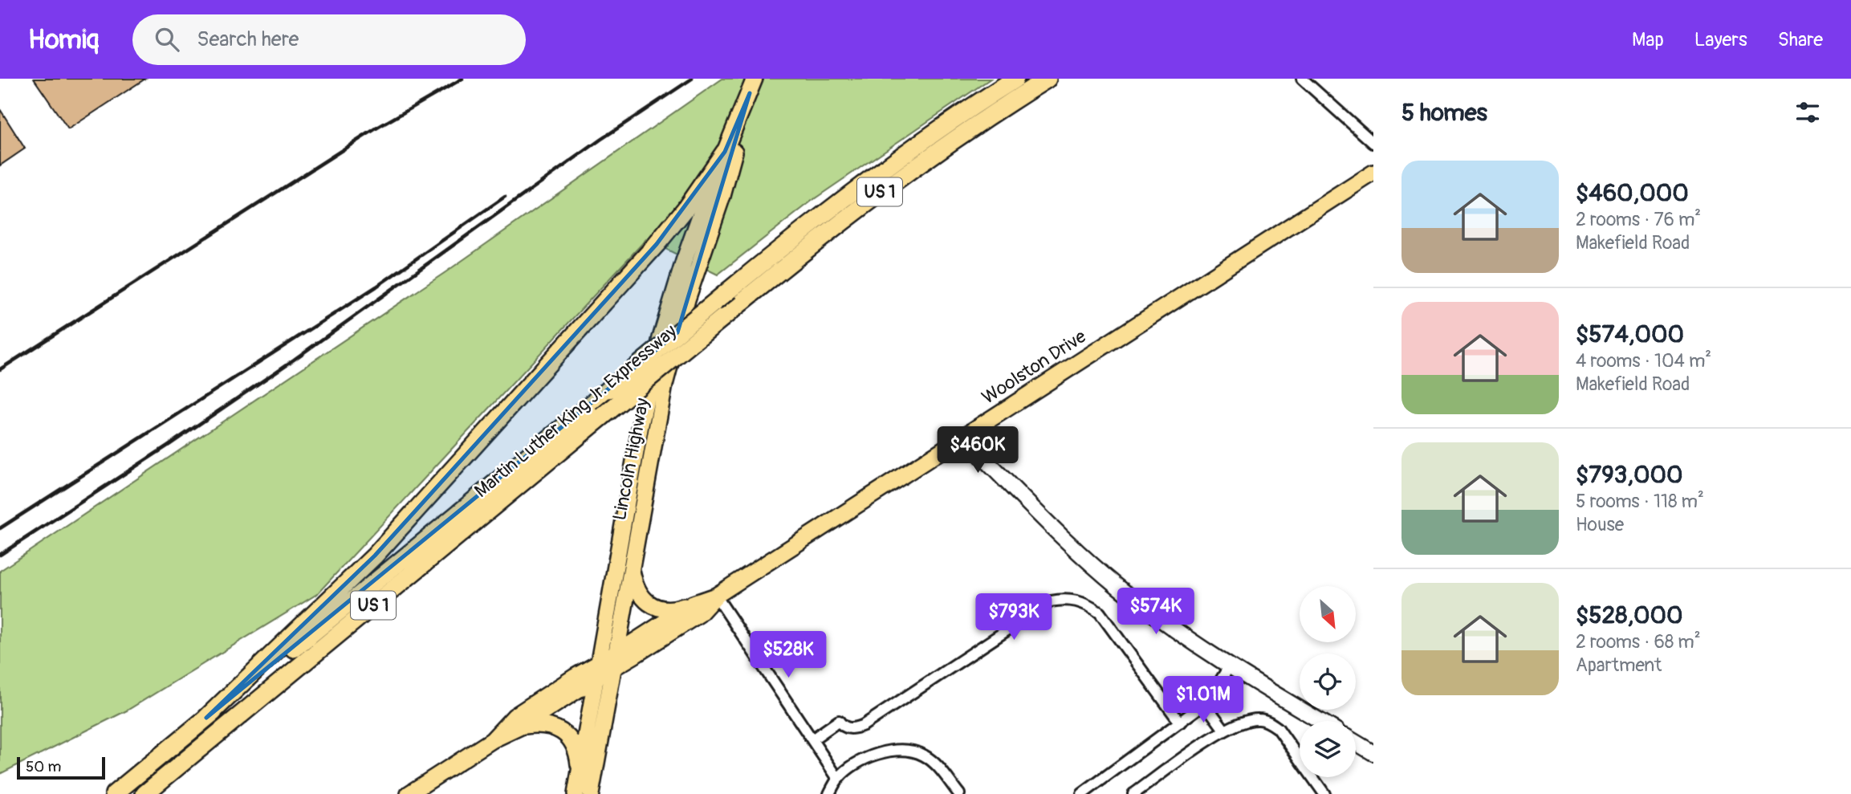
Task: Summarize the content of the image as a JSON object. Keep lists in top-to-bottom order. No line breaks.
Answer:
{"streets":{"highway":["US 1","Martin Luther King Jr. Expressway"],"main road":["Woolston Drive","Lincoln Highway"]},"crossings":[["Woolston Drive","Lincoln Highway"]],"scale_bar":"50 m","north":"bottom right","page":{"header":"Homiq","search":"Search here","nav":["Map","Layers","Share"],"heading":"5 homes","list":[{"name":"$460,000","note":"2 rooms · 76 m² · Makefield Road"},{"name":"$574,000","note":"4 rooms · 104 m² · Makefield Road"},{"name":"$793,000","note":"5 rooms · 118 m² · House"},{"name":"$528,000","note":"2 rooms · 68 m² · Apartment"}],"price":["$460K","$574K","$793K","$528K","$1.01M"],"scale":"50 m"}}
